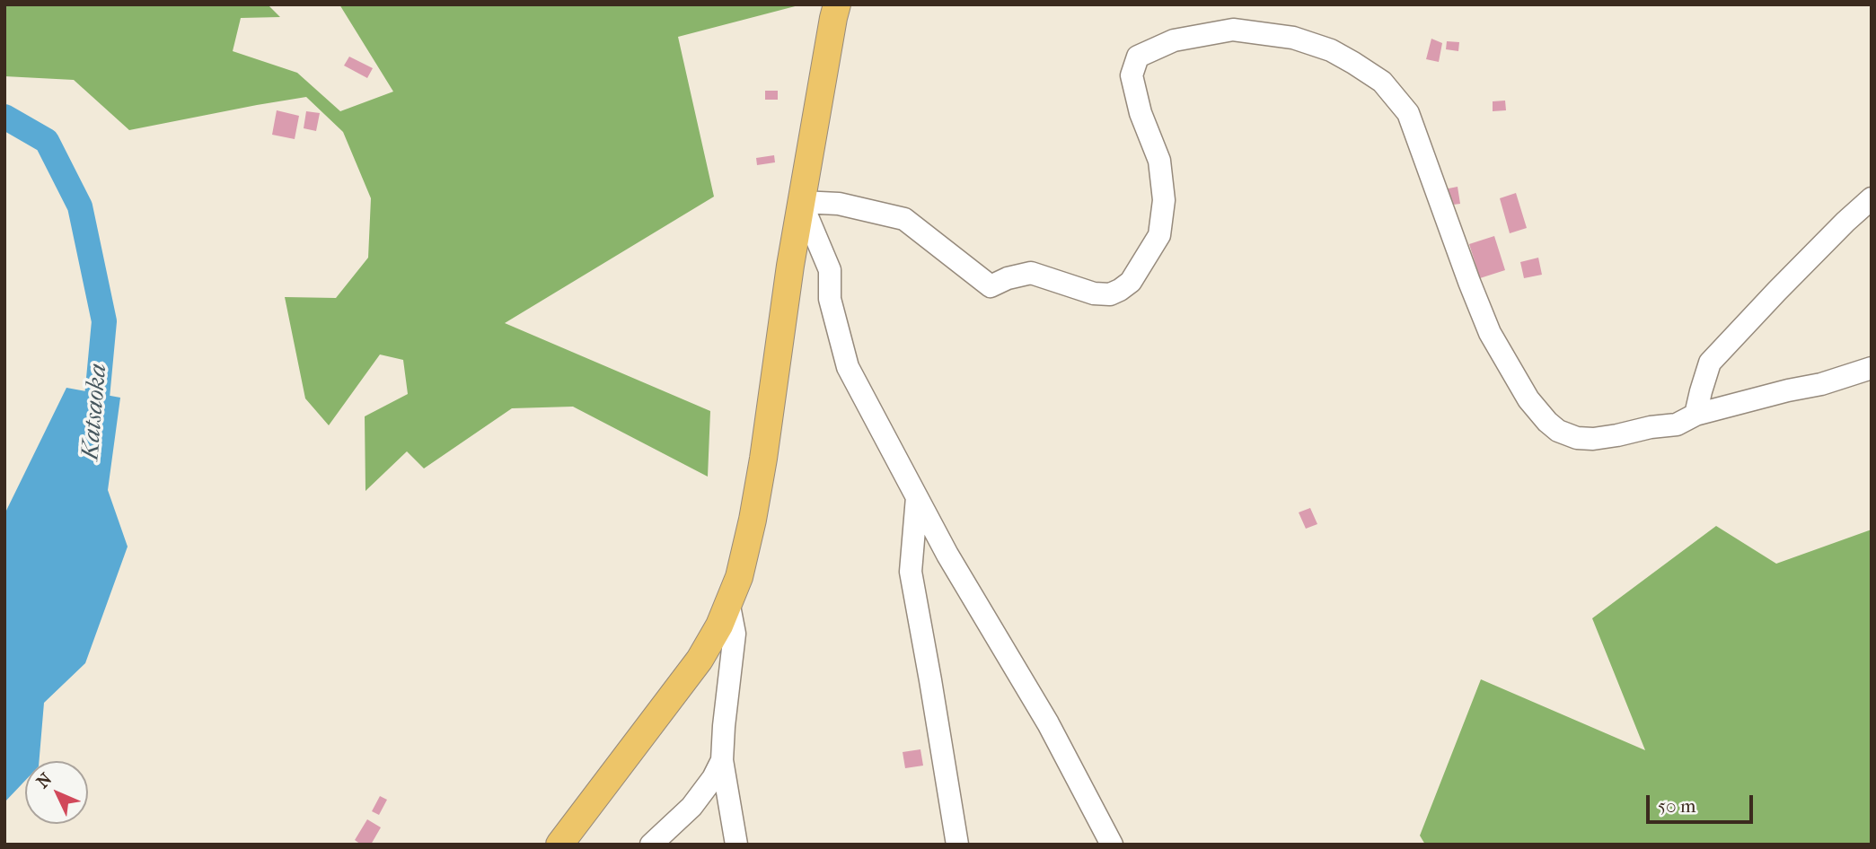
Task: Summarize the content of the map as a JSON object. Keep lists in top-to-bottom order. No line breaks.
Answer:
{"water":["Katsaoka"],"scale_bar":"50 m","north":"top left"}
